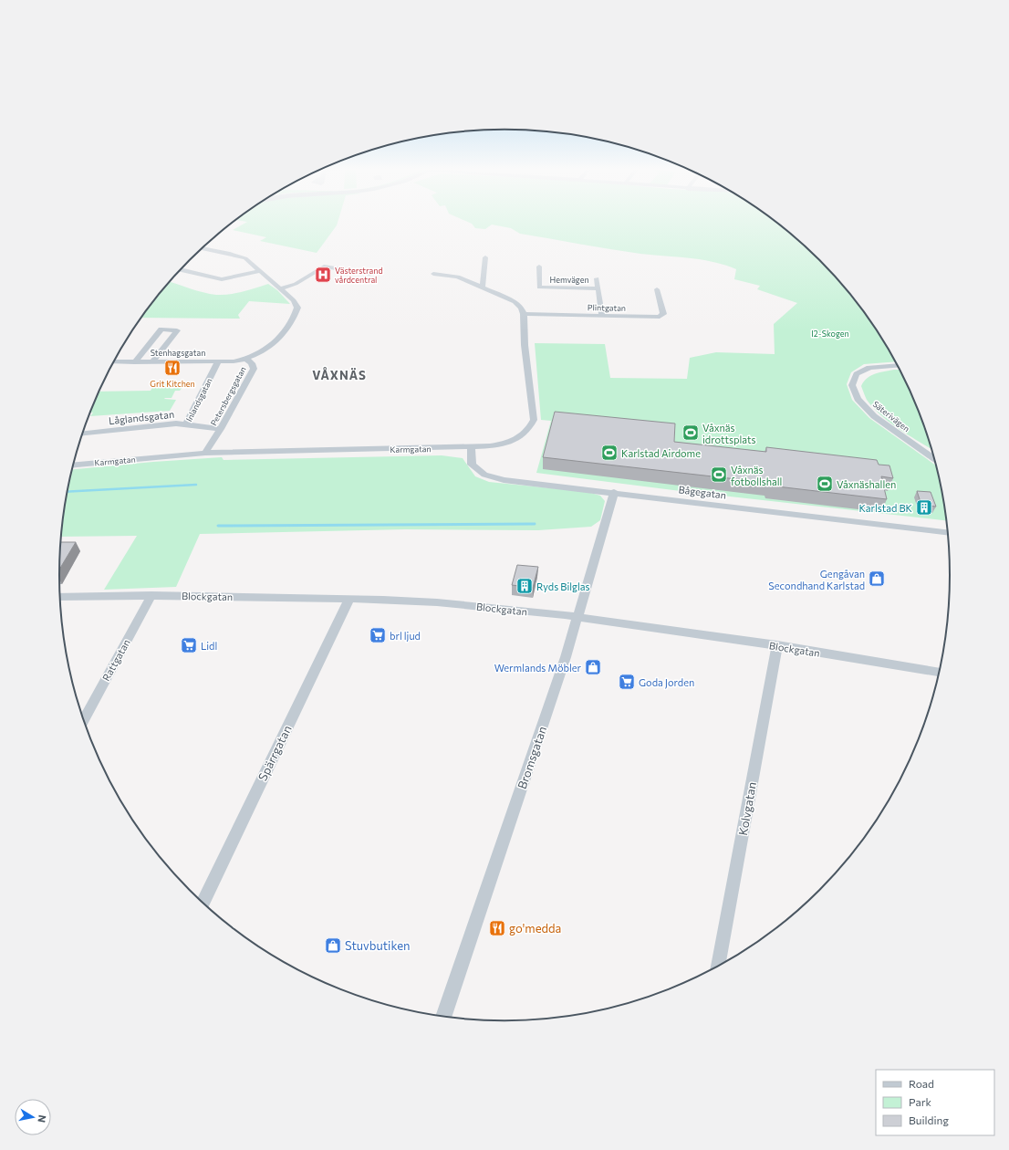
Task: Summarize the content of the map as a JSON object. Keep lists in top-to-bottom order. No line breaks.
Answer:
{"streets":{"street":["Hemvägen","Plintgatan","Stenhagsgatan","Petersbergsgatan","Inlandsgatan","Säterivägen","Låglandsgatan","Karmgatan","Bågegatan","Blockgatan","Rattgatan","Spärrgatan","Bromsgatan","Kolvgatan"]},"crossings":[["Hemvägen","Plintgatan"],["Plintgatan","Karmgatan"],["Stenhagsgatan","Petersbergsgatan"],["Stenhagsgatan","Inlandsgatan"],["Petersbergsgatan","Inlandsgatan"],["Petersbergsgatan","Karmgatan"],["Inlandsgatan","Låglandsgatan"],["Karmgatan","Bågegatan"],["Bågegatan","Bromsgatan"],["Blockgatan","Rattgatan"],["Blockgatan","Spärrgatan"],["Blockgatan","Bromsgatan"],["Blockgatan","Kolvgatan"]],"districts":["VÅXNÄS"],"parks":["I2-Skogen"],"places":{"hospital":["Västerstrand vårdcentral"],"restaurant":["Grit Kitchen","go'medda"],"sports":["Våxnäs idrottsplats","Karlstad Airdome","Våxnäs fotbollshall","Våxnäshallen"],"building":["Karlstad BK","Ryds Bilglas"],"shop":["Gengåvan Secondhand Karlstad","Wermlands Möbler","Stuvbutiken"],"supermarket":["brl ljud","Lidl","Goda Jorden"]},"legend":["Road","Park","Building"],"north":"right"}
